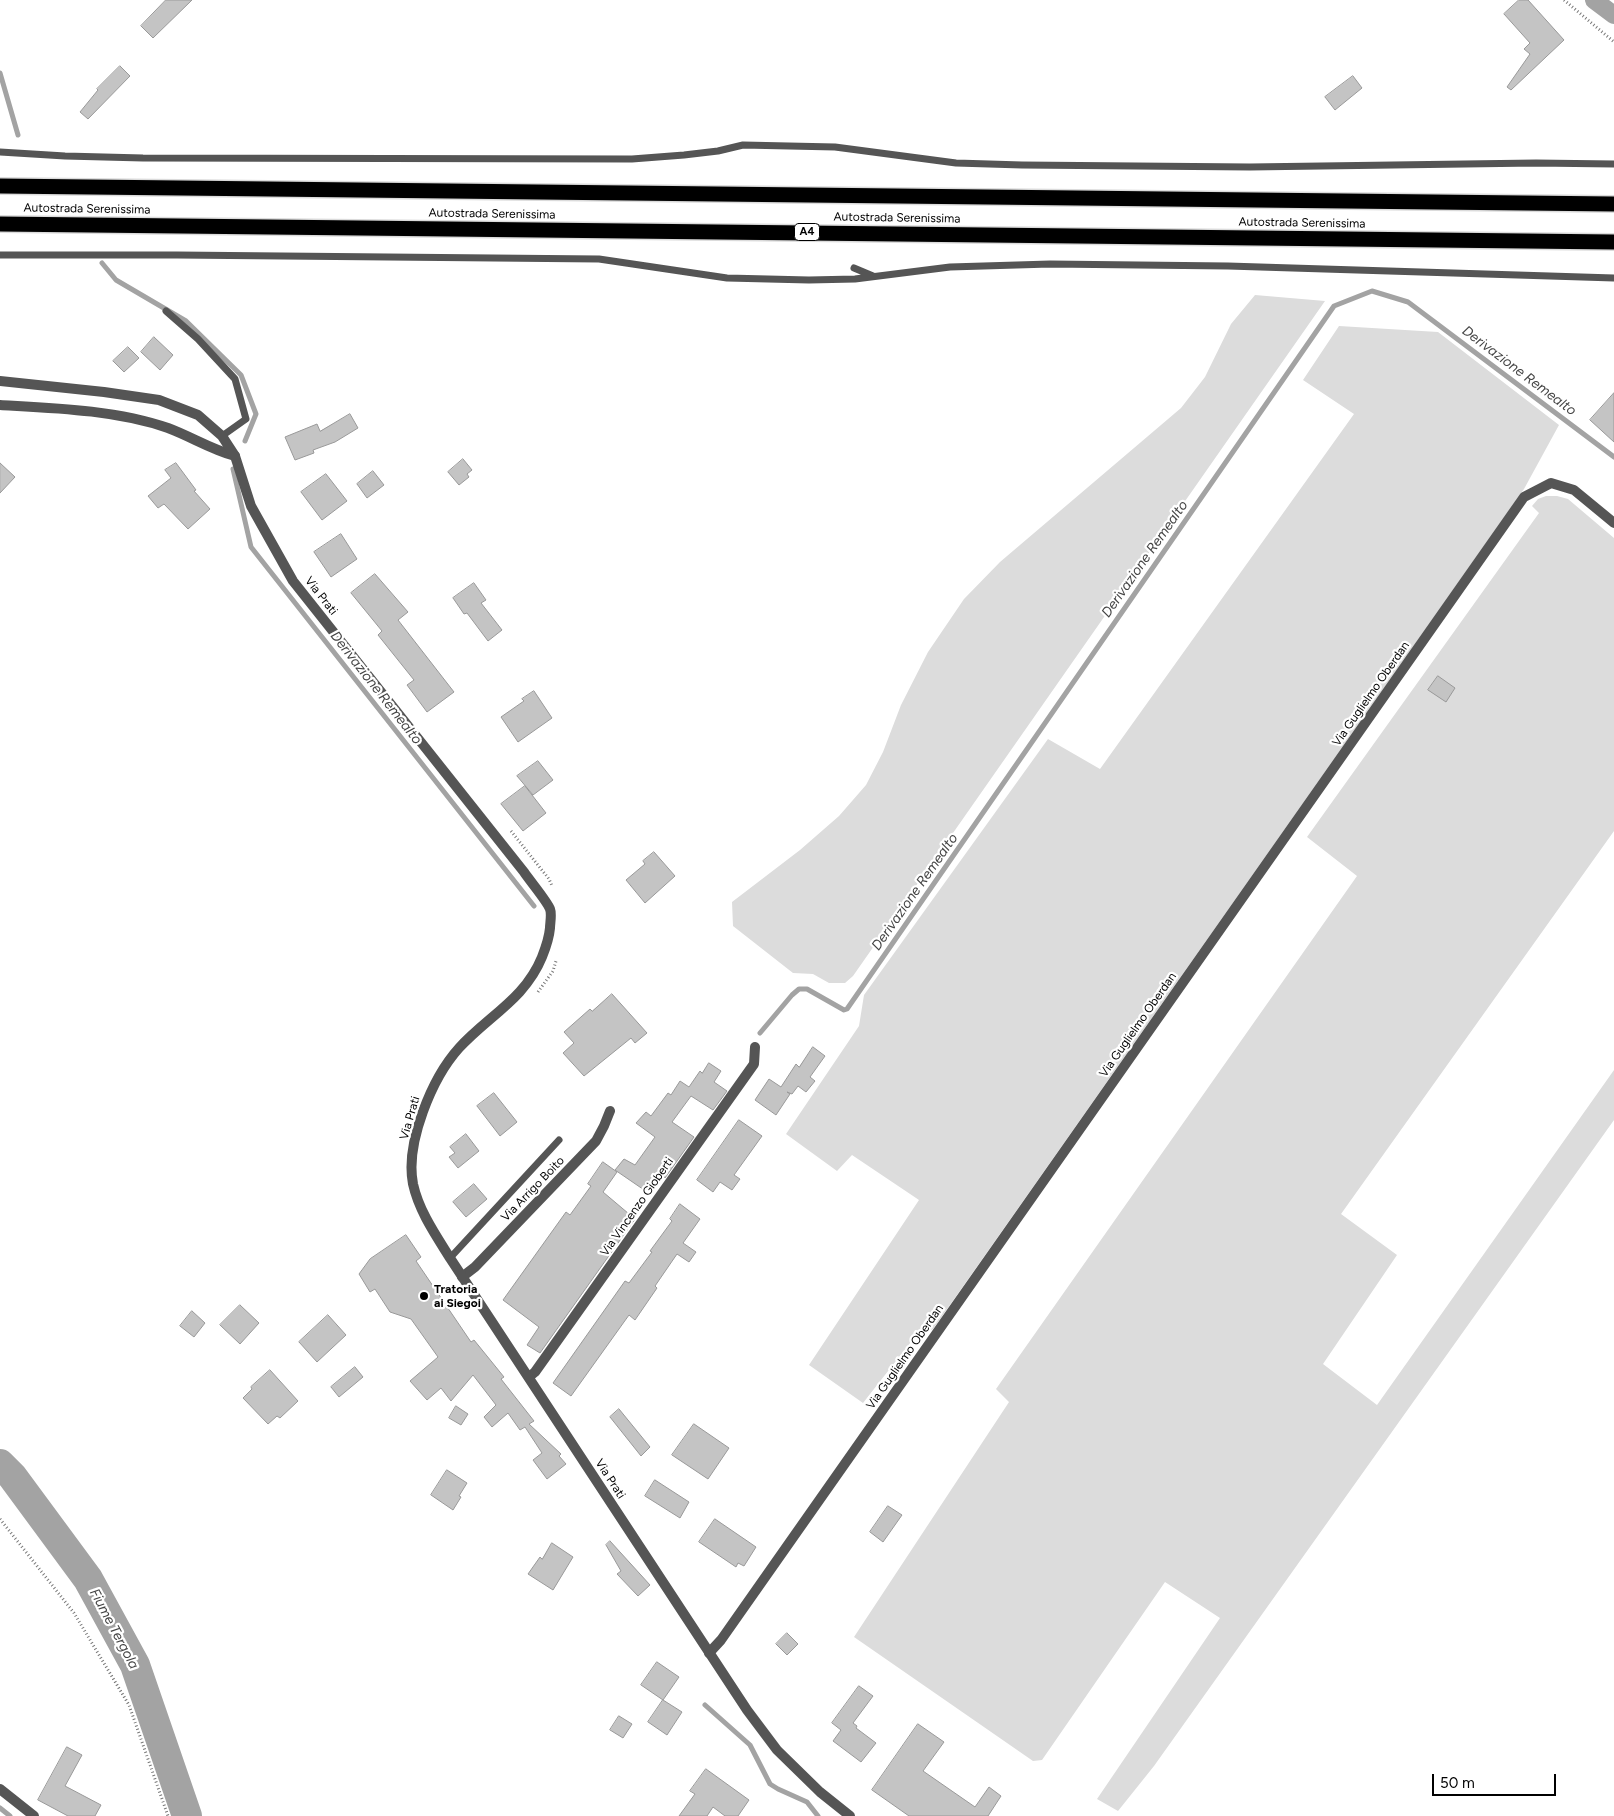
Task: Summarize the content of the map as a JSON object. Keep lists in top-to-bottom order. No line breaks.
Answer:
{"streets":{"highway":["Autostrada Serenissima","A4"],"street":["Via Prati","Via Guglielmo Oberdan","Via Arrigo Boito","Via Vincenzo Gioberti"]},"crossings":[["Via Prati","Via Guglielmo Oberdan"],["Via Prati","Via Arrigo Boito"],["Via Prati","Via Vincenzo Gioberti"]],"water":["Derivazione Remealto","Fiume Tergola"],"places":["Tratoria ai Siegoi"],"scale_bar":"50 m"}
